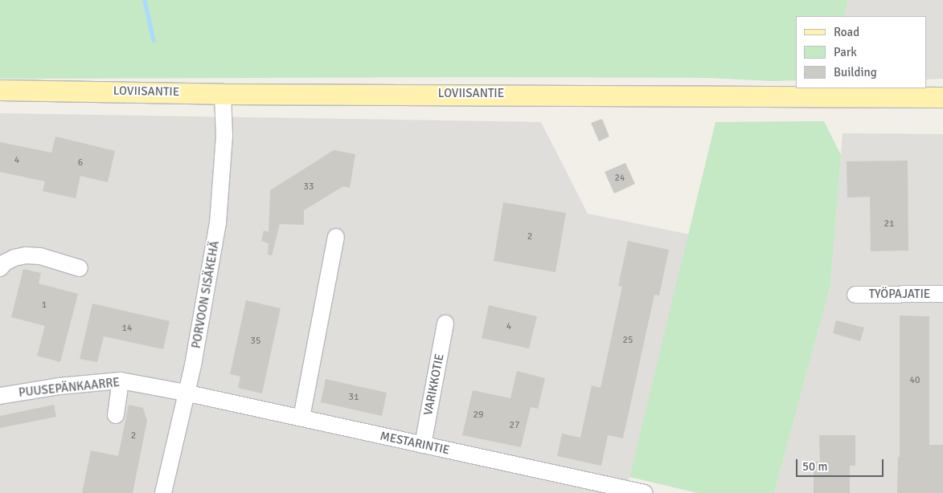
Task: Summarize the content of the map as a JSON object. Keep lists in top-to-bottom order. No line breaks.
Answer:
{"streets":{"main road":["LOVIISANTIE"],"street":["PORVOON SISÄKEHÄ","TYÖPAJATIE","VARIKKOTIE","PUUSEPÄNKAARRE","MESTARINTIE"]},"crossings":[["LOVIISANTIE","PORVOON SISÄKEHÄ"],["PORVOON SISÄKEHÄ","PUUSEPÄNKAARRE"],["PORVOON SISÄKEHÄ","MESTARINTIE"],["VARIKKOTIE","MESTARINTIE"],["PUUSEPÄNKAARRE","MESTARINTIE"]],"house_numbers":["4","6","24","33","21","2","1","4","14","25","35","40","31","29","27","2"],"legend":["Road","Park","Building"],"scale_bar":"50 m"}
